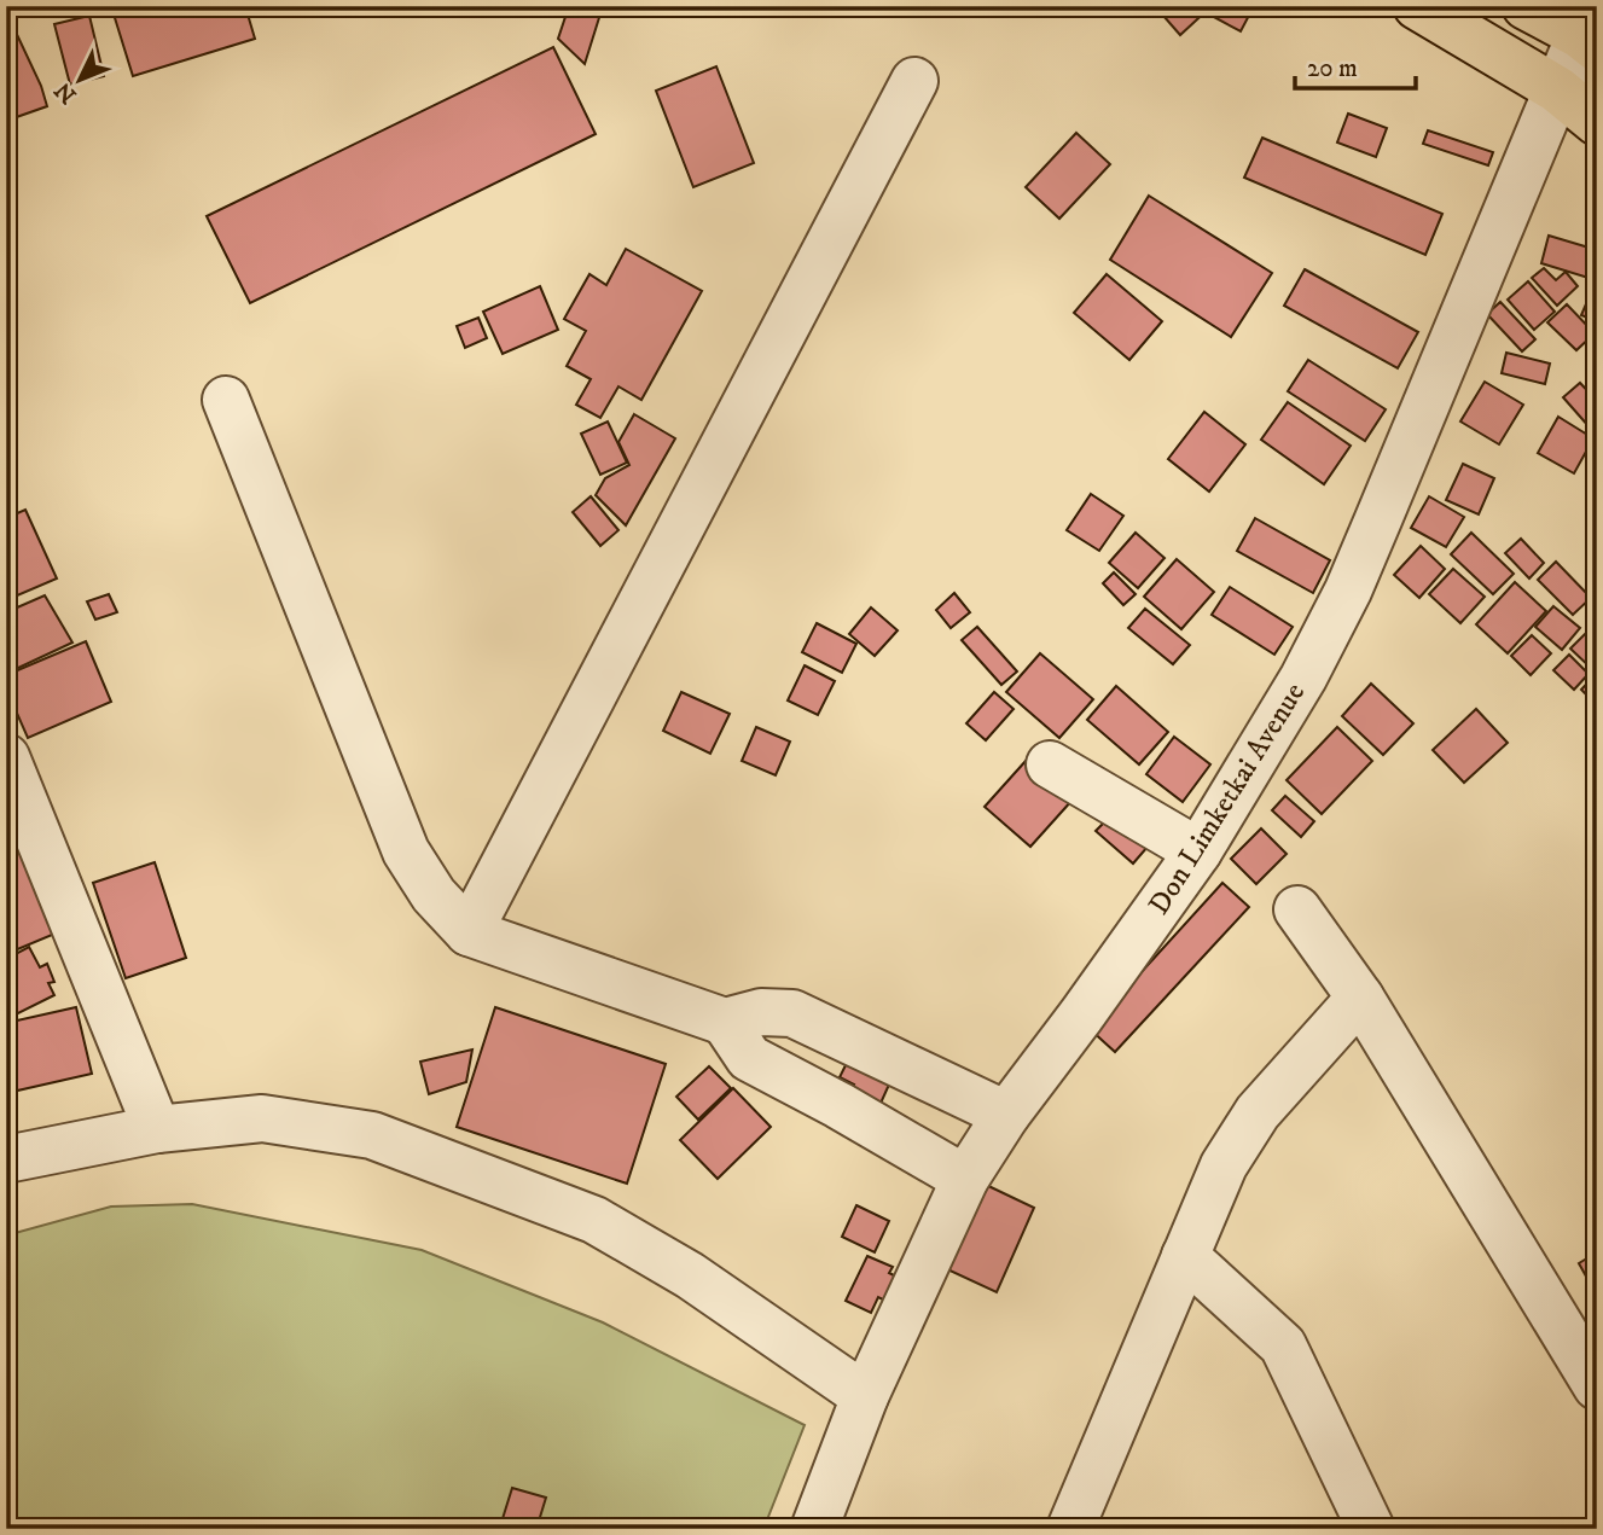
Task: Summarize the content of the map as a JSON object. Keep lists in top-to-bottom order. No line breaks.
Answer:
{"streets":{"street":["Don Limketkai Avenue"]},"scale_bar":"20 m","north":"bottom left"}
